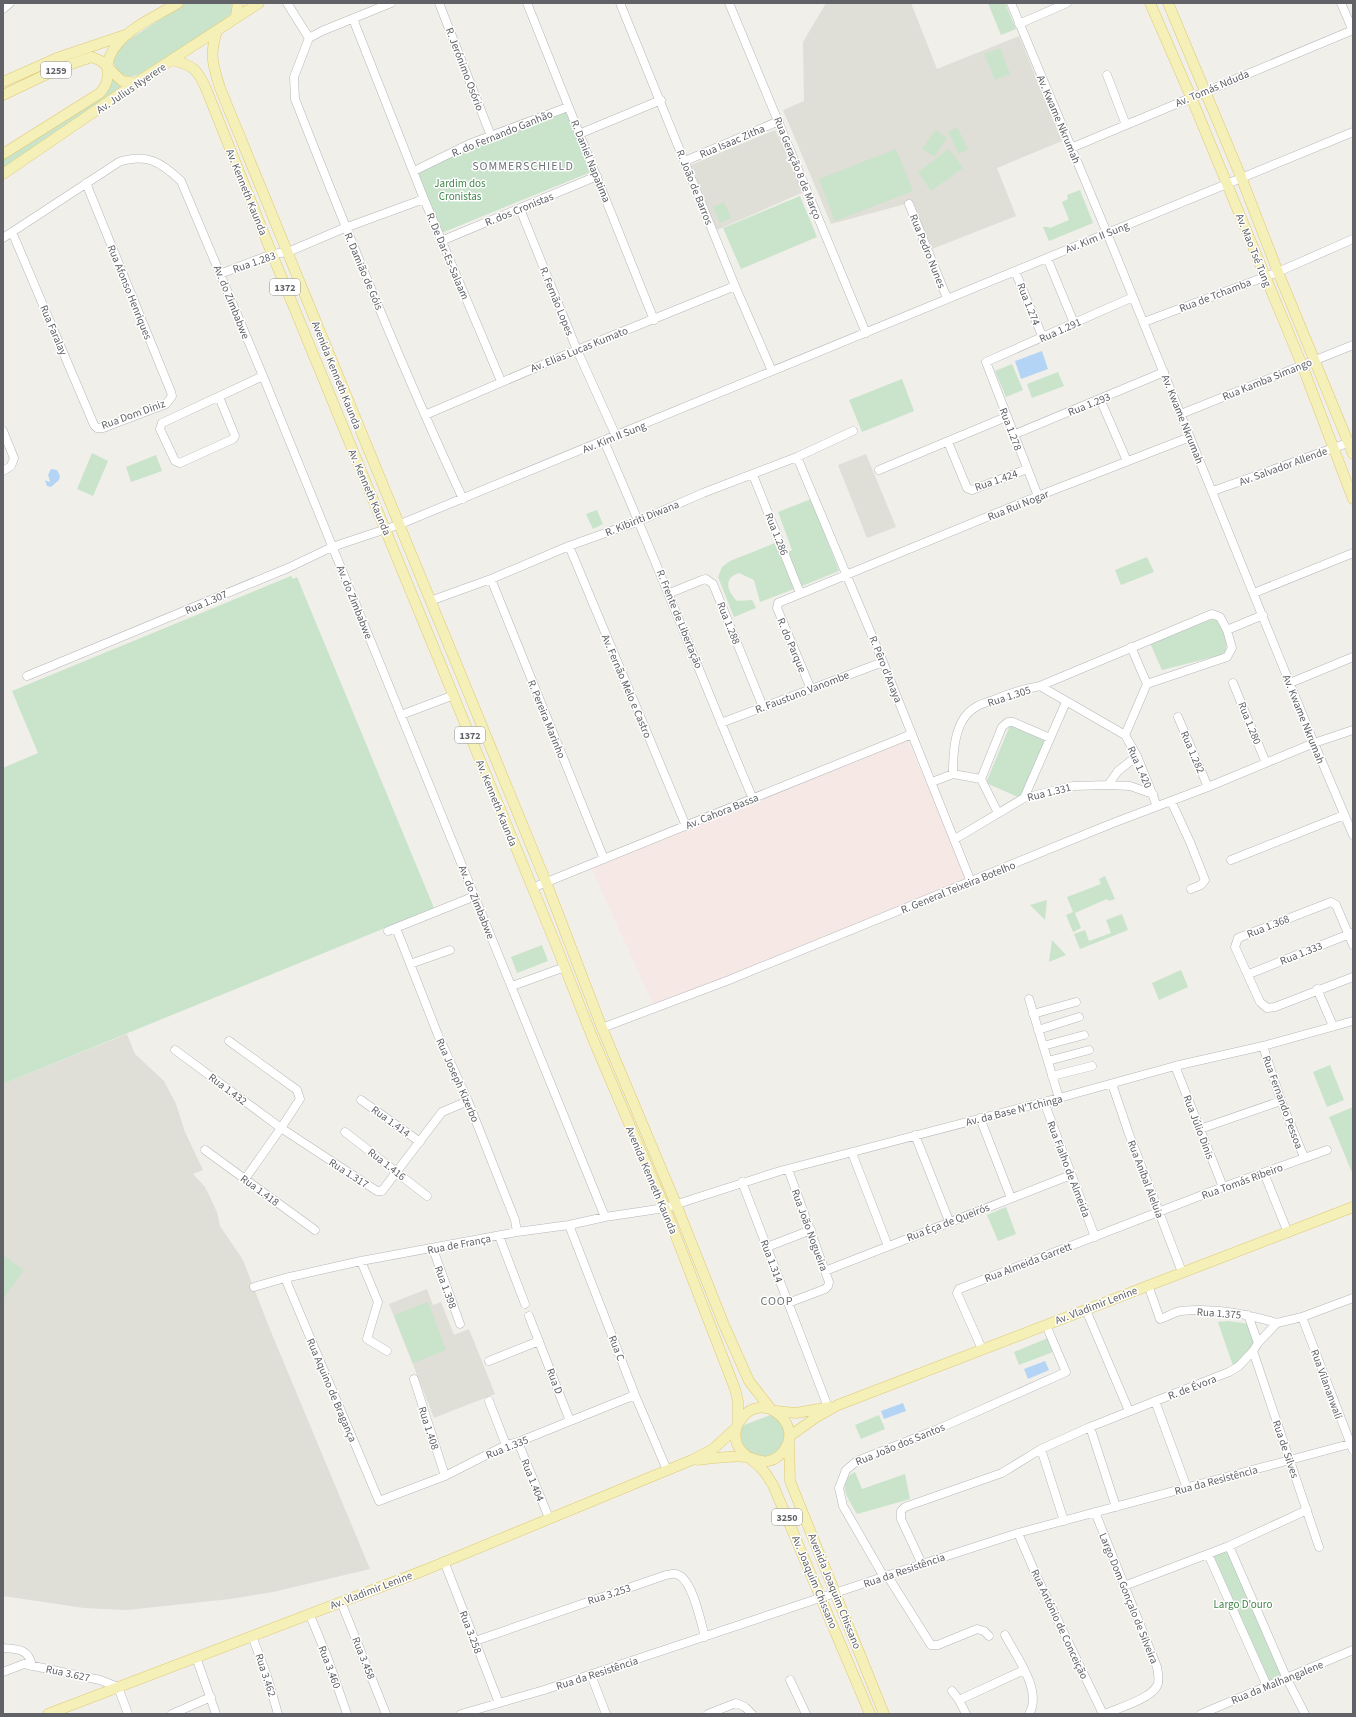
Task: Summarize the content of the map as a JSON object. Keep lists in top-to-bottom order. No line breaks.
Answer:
{"streets":{"main road":["1259","Av. Julius Nyerere","Av. Kenneth Kaunda","Av. Mao Tsé Tung","1372","Avenida Kenneth Kaunda","Av. Vladimir Lenine","3250","Av. Joaquim Chissano","Avenida Joaquim Chissano"],"street":["R. Jerónimo Osório","Av. Tomás Nduda","Av. Kwame Nkrumah","R. do Fernando Ganhão","Rua Isaac Zitha","R. Daniel Napatima","Rua Geração 8 de Março","R. João de Barros","R. dos Cronistas","Av. Kim II Sung","Rua Pedro Nunes","R. De Dar-Es-Salaam","Rua 1.283","R. Damião de Góis","Rua Afonso Henriques","Rua de Tchamba","R. Fernão Lopes","Av. do Zimbabwe","Rua 1.274","Rua Faralay","Rua 1.291","Av. Elias Lucas Kumato","Rua Kamba Simango","Rua 1.293","Rua Dom Diniz","Rua 1.278","Av. Kim Il Sung","Av. Salvador Allende","Rua 1.424","Rua Rui Nogar","R. Kibiriti Diwana","Rua 1.286","Rua 1.307","R. Frente de Libertação","Rua 1.288","R. do Parque","R. Pêro d'Anaya","Av. Fernão Melo e Castro","R. Faustuno Vanombe","Rua 1.305","R. Pereira Marinho","Rua 1.280","Rua 1.282","Rua 1.420","Rua 1.331","Av. Cahora Bassa","R. General Teixeira Botelho","Rua 1.368","Rua 1.333","Rua Joseph Kizerbo","Rua 1.432","Rua Fernando Pessoa","Av. da Base N'Tchinga","Rua 1.414","Rua Júlio Dinis","Rua 1.416","Rua Fialho de Almeida","Rua 1.317","Rua Aníbal Aleluia","Rua Tomás Ribeiro","Rua 1.418","Rua Éça de Queirós","Rua João Nogueira","Rua de França","Rua 1.314","Rua Almeida Garrett","Rua 1.398","Rua 1.375","Rua C","Rua D","Rua Vilananwali","R. de Évora","Rua Aquino de Bragança","Rua 1.408","Rua João dos Santos","Rua 1.335","Rua de Silves","Rua 1.404","Rua da Resistência","Rua 3.253","Largo Dom Gonçalo de Silveira","Rua António de Conceição","Rua 3.258","Rua 3.458","Rua 3.460","Rua 3.627","Rua 3.462","Rua da Malhangalene"]},"crossings":[["R. Jerónimo Osório","R. do Fernando Ganhão"],["Av. Julius Nyerere","Av. Kenneth Kaunda"],["Av. Tomás Nduda","Av. Kwame Nkrumah"],["Av. Tomás Nduda","Av. Mao Tsé Tung"],["Av. Kwame Nkrumah","Av. Kim II Sung"],["Av. Kwame Nkrumah","Rua de Tchamba"],["Av. Kwame Nkrumah","Rua 1.291"],["Av. Kwame Nkrumah","Rua Kamba Simango"],["Av. Kwame Nkrumah","Rua 1.293"],["Av. Kwame Nkrumah","Av. Salvador Allende"],["Av. Kwame Nkrumah","Rua Rui Nogar"],["Av. Kwame Nkrumah","R. General Teixeira Botelho"],["R. do Fernando Ganhão","R. Daniel Napatima"],["R. do Fernando Ganhão","R. De Dar-Es-Salaam"],["Rua Isaac Zitha","Rua Geração 8 de Março"],["Rua Isaac Zitha","R. João de Barros"],["R. Daniel Napatima","R. dos Cronistas"],["R. Daniel Napatima","Av. Elias Lucas Kumato"],["Rua Geração 8 de Março","Av. Kim II Sung"],["R. João de Barros","Av. Elias Lucas Kumato"],["R. João de Barros","Av. Kim Il Sung"],["Av. Kenneth Kaunda","Rua 1.283"],["Av. Kenneth Kaunda","Avenida Kenneth Kaunda"],["Av. Kenneth Kaunda","Av. Kim Il Sung"],["Av. Kenneth Kaunda","R. Kibiriti Diwana"],["Av. Kenneth Kaunda","Rua 1.307"],["Av. Kenneth Kaunda","Av. Cahora Bassa"],["R. dos Cronistas","R. De Dar-Es-Salaam"],["R. dos Cronistas","R. Fernão Lopes"],["Av. Kim II Sung","Av. Mao Tsé Tung"],["Av. Kim II Sung","Rua Pedro Nunes"],["Av. Kim II Sung","Rua 1.274"],["Av. Kim II Sung","Av. Kim Il Sung"],["Av. Mao Tsé Tung","Rua de Tchamba"],["Av. Mao Tsé Tung","Rua Kamba Simango"],["Av. Mao Tsé Tung","Av. Salvador Allende"],["R. De Dar-Es-Salaam","Rua 1.283"],["R. De Dar-Es-Salaam","Av. Elias Lucas Kumato"],["Rua 1.283","R. Damião de Góis"],["Rua 1.283","Av. do Zimbabwe"],["Rua 1.283","Avenida Kenneth Kaunda"],["R. Damião de Góis","Av. Elias Lucas Kumato"],["R. Damião de Góis","Av. Kim Il Sung"],["Rua Afonso Henriques","Av. do Zimbabwe"],["Rua Afonso Henriques","Rua Dom Diniz"],["R. Fernão Lopes","Av. Elias Lucas Kumato"],["R. Fernão Lopes","Av. Kim Il Sung"],["Av. do Zimbabwe","Rua Faralay"],["Av. do Zimbabwe","Rua 1.307"],["Av. do Zimbabwe","Rua Joseph Kizerbo"],["Av. do Zimbabwe","Rua de França"],["Rua 1.274","Rua 1.291"],["Rua Faralay","Rua Dom Diniz"],["Rua 1.291","Rua 1.278"],["Avenida Kenneth Kaunda","Av. Kim Il Sung"],["Avenida Kenneth Kaunda","R. General Teixeira Botelho"],["Avenida Kenneth Kaunda","Av. da Base N'Tchinga"],["Avenida Kenneth Kaunda","Rua de França"],["Avenida Kenneth Kaunda","Av. Vladimir Lenine"],["Avenida Kenneth Kaunda","Av. Joaquim Chissano"],["Avenida Kenneth Kaunda","Avenida Joaquim Chissano"],["Rua 1.293","Rua 1.278"],["Rua 1.278","Rua 1.424"],["Rua 1.278","Rua Rui Nogar"],["Av. Kim Il Sung","Rua 1.307"],["Av. Kim Il Sung","R. Frente de Libertação"],["Rua Rui Nogar","R. do Parque"],["Rua Rui Nogar","R. Pêro d'Anaya"],["R. Kibiriti Diwana","Rua 1.286"],["R. Kibiriti Diwana","R. Frente de Libertação"],["R. Kibiriti Diwana","R. Pêro d'Anaya"],["R. Kibiriti Diwana","Av. Fernão Melo e Castro"],["R. Kibiriti Diwana","R. Pereira Marinho"],["Rua 1.286","R. do Parque"],["R. Frente de Libertação","Rua 1.288"],["R. Frente de Libertação","R. Faustuno Vanombe"],["R. Frente de Libertação","Av. Cahora Bassa"],["Rua 1.288","R. Faustuno Vanombe"],["R. do Parque","R. Pêro d'Anaya"],["R. do Parque","R. Faustuno Vanombe"],["R. Pêro d'Anaya","R. Faustuno Vanombe"],["R. Pêro d'Anaya","Rua 1.331"],["R. Pêro d'Anaya","Av. Cahora Bassa"],["R. Pêro d'Anaya","R. General Teixeira Botelho"],["Av. Fernão Melo e Castro","Av. Cahora Bassa"],["R. Pereira Marinho","Av. Cahora Bassa"],["Rua 1.280","R. General Teixeira Botelho"],["Rua 1.282","R. General Teixeira Botelho"],["Rua 1.420","Rua 1.331"],["Rua 1.420","R. General Teixeira Botelho"],["Rua 1.368","Rua 1.333"],["Rua Joseph Kizerbo","Rua 1.317"],["Rua Joseph Kizerbo","Rua de França"],["Rua 1.432","Rua 1.317"],["Rua Fernando Pessoa","Av. da Base N'Tchinga"],["Rua Fernando Pessoa","Rua Tomás Ribeiro"],["Av. da Base N'Tchinga","Rua Júlio Dinis"],["Av. da Base N'Tchinga","Rua Fialho de Almeida"],["Av. da Base N'Tchinga","Rua Aníbal Aleluia"],["Av. da Base N'Tchinga","Rua João Nogueira"],["Av. da Base N'Tchinga","Rua de França"],["Av. da Base N'Tchinga","Rua 1.314"],["Rua 1.414","Rua 1.317"],["Rua Júlio Dinis","Rua Tomás Ribeiro"],["Rua 1.416","Rua 1.317"],["Rua Fialho de Almeida","Rua Éça de Queirós"],["Rua Fialho de Almeida","Rua Almeida Garrett"],["Rua Aníbal Aleluia","Rua Tomás Ribeiro"],["Rua Aníbal Aleluia","Rua Almeida Garrett"],["Rua Aníbal Aleluia","Av. Vladimir Lenine"],["Rua Tomás Ribeiro","Rua Almeida Garrett"],["Rua Éça de Queirós","Rua João Nogueira"],["Rua João Nogueira","Rua 1.314"],["Rua de França","Rua 1.398"],["Rua de França","Rua C"],["Rua de França","Rua Aquino de Bragança"],["Rua 1.314","Av. Vladimir Lenine"],["Rua Almeida Garrett","Av. Vladimir Lenine"],["Av. Vladimir Lenine","Rua 1.375"],["Av. Vladimir Lenine","Rua C"],["Av. Vladimir Lenine","Rua João dos Santos"],["Av. Vladimir Lenine","Rua 1.404"],["Av. Vladimir Lenine","Av. Joaquim Chissano"],["Av. Vladimir Lenine","Avenida Joaquim Chissano"],["Av. Vladimir Lenine","Rua 3.258"],["Av. Vladimir Lenine","Rua 3.458"],["Av. Vladimir Lenine","Rua 3.627"],["Av. Vladimir Lenine","Rua 3.462"],["Rua 1.375","R. de Évora"],["Rua C","Rua 1.335"],["Rua D","Rua 1.335"],["Rua Vilananwali","Rua da Resistência"],["R. de Évora","Rua de Silves"],["R. de Évora","Rua da Resistência"],["Rua Aquino de Bragança","Rua 1.335"],["Rua 1.408","Rua 1.335"],["Rua João dos Santos","Rua da Resistência"],["Rua 1.335","Rua 1.404"],["Rua de Silves","Rua da Resistência"],["Rua da Resistência","Av. Joaquim Chissano"],["Rua da Resistência","Avenida Joaquim Chissano"],["Rua da Resistência","Rua 3.253"],["Rua da Resistência","Largo Dom Gonçalo de Silveira"],["Rua da Resistência","Rua António de Conceição"],["Rua da Resistência","Rua 3.258"],["Av. Joaquim Chissano","Avenida Joaquim Chissano"],["Rua 3.253","Rua 3.258"],["Largo Dom Gonçalo de Silveira","Rua António de Conceição"]],"districts":["SOMMERSCHIELD","COOP"],"parks":["Jardim dos Cronistas","Largo D'ouro"]}
